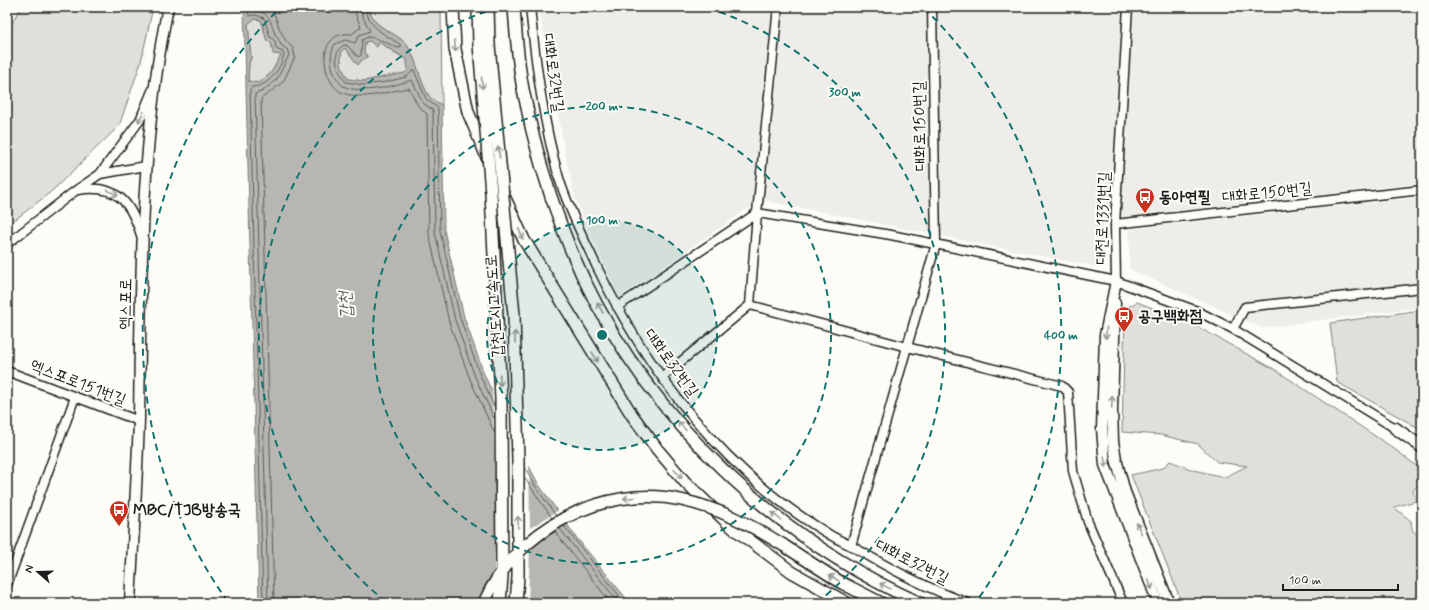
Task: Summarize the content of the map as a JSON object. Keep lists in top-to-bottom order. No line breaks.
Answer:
{"streets":{"highway":["갑천도시고속도로"],"main road":["엑스포로"],"street":["대화로32번길","대화로150번길","대전로1331번길","엑스포로151번길"]},"crossings":[["대화로32번길","대화로150번길"],["대화로150번길","대전로1331번길"],["엑스포로","엑스포로151번길"]],"water":["갑천"],"places":{"bus stop":["동아연필","공구백화점","MBC/TJB방송국"]},"scale_bar":"100 m","north":"left","rings":["300 m","200 m","100 m","400 m"]}
